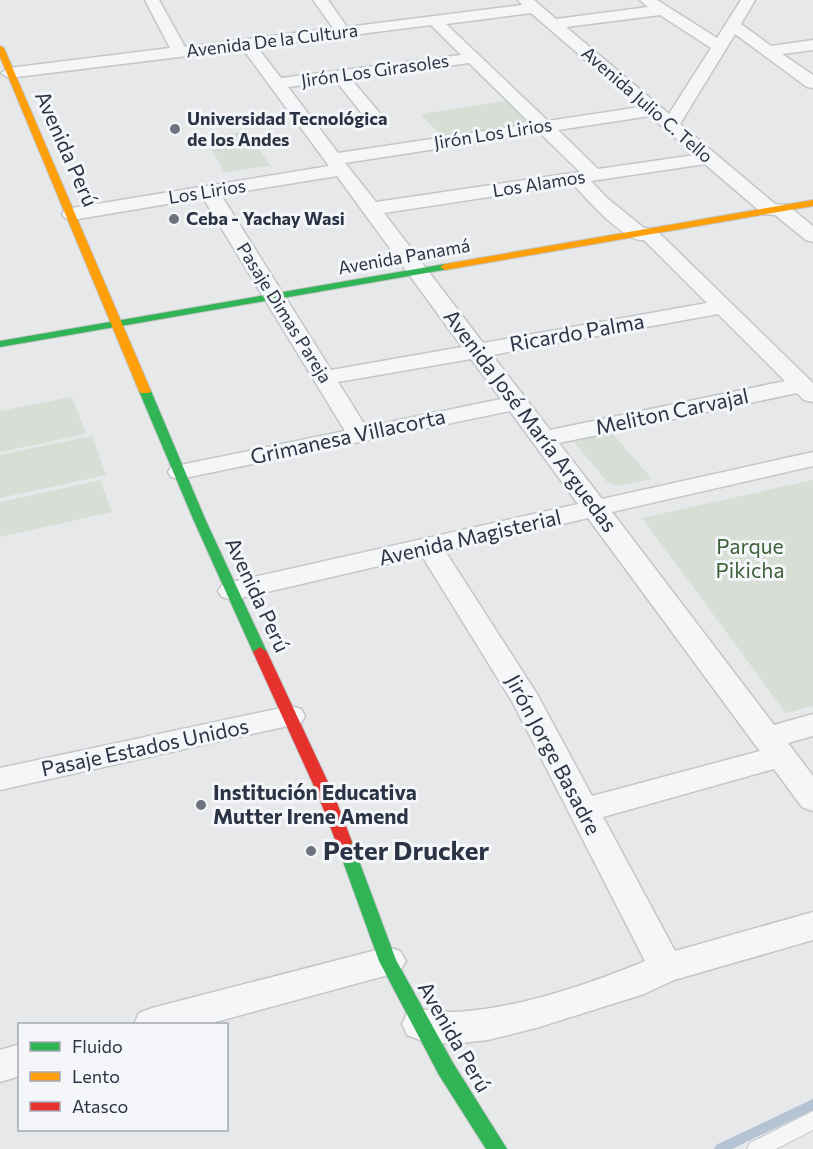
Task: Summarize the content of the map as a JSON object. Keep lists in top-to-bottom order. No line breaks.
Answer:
{"streets":{"street":["Avenida De la Cultura","Jirón Los Girasoles","Avenida Julio C. Tello","Jirón Los Lirios","Avenida Perú","Los Alamos","Los Lirios","Avenida Panamá","Pasaje Dimas Pareja","Ricardo Palma","Meliton Carvajal","Avenida José María Arguedas","Grimanesa Villacorta","Avenida Magisterial","Pasaje Estados Unidos","Jirón Jorge Basadre"]},"crossings":[["Avenida De la Cultura","Avenida Julio C. Tello"],["Avenida De la Cultura","Avenida Perú"],["Avenida De la Cultura","Avenida José María Arguedas"],["Jirón Los Girasoles","Avenida José María Arguedas"],["Avenida Julio C. Tello","Jirón Los Lirios"],["Avenida Julio C. Tello","Los Alamos"],["Avenida Julio C. Tello","Avenida Panamá"],["Jirón Los Lirios","Los Lirios"],["Jirón Los Lirios","Avenida José María Arguedas"],["Avenida Perú","Los Lirios"],["Avenida Perú","Avenida Panamá"],["Avenida Perú","Grimanesa Villacorta"],["Avenida Perú","Avenida Magisterial"],["Avenida Perú","Pasaje Estados Unidos"],["Los Alamos","Avenida José María Arguedas"],["Los Lirios","Pasaje Dimas Pareja"],["Los Lirios","Avenida José María Arguedas"],["Avenida Panamá","Pasaje Dimas Pareja"],["Avenida Panamá","Avenida José María Arguedas"],["Pasaje Dimas Pareja","Ricardo Palma"],["Pasaje Dimas Pareja","Grimanesa Villacorta"],["Ricardo Palma","Avenida José María Arguedas"],["Meliton Carvajal","Avenida José María Arguedas"],["Avenida José María Arguedas","Grimanesa Villacorta"],["Avenida José María Arguedas","Avenida Magisterial"],["Avenida Magisterial","Jirón Jorge Basadre"]],"parks":["Parque Pikicha"],"places":["Universidad Tecnológica de los Andes","Ceba - Yachay Wasi","Institución Educativa Mutter Irene Amend","Peter Drucker"],"legend":["Fluido","Lento","Atasco"]}
